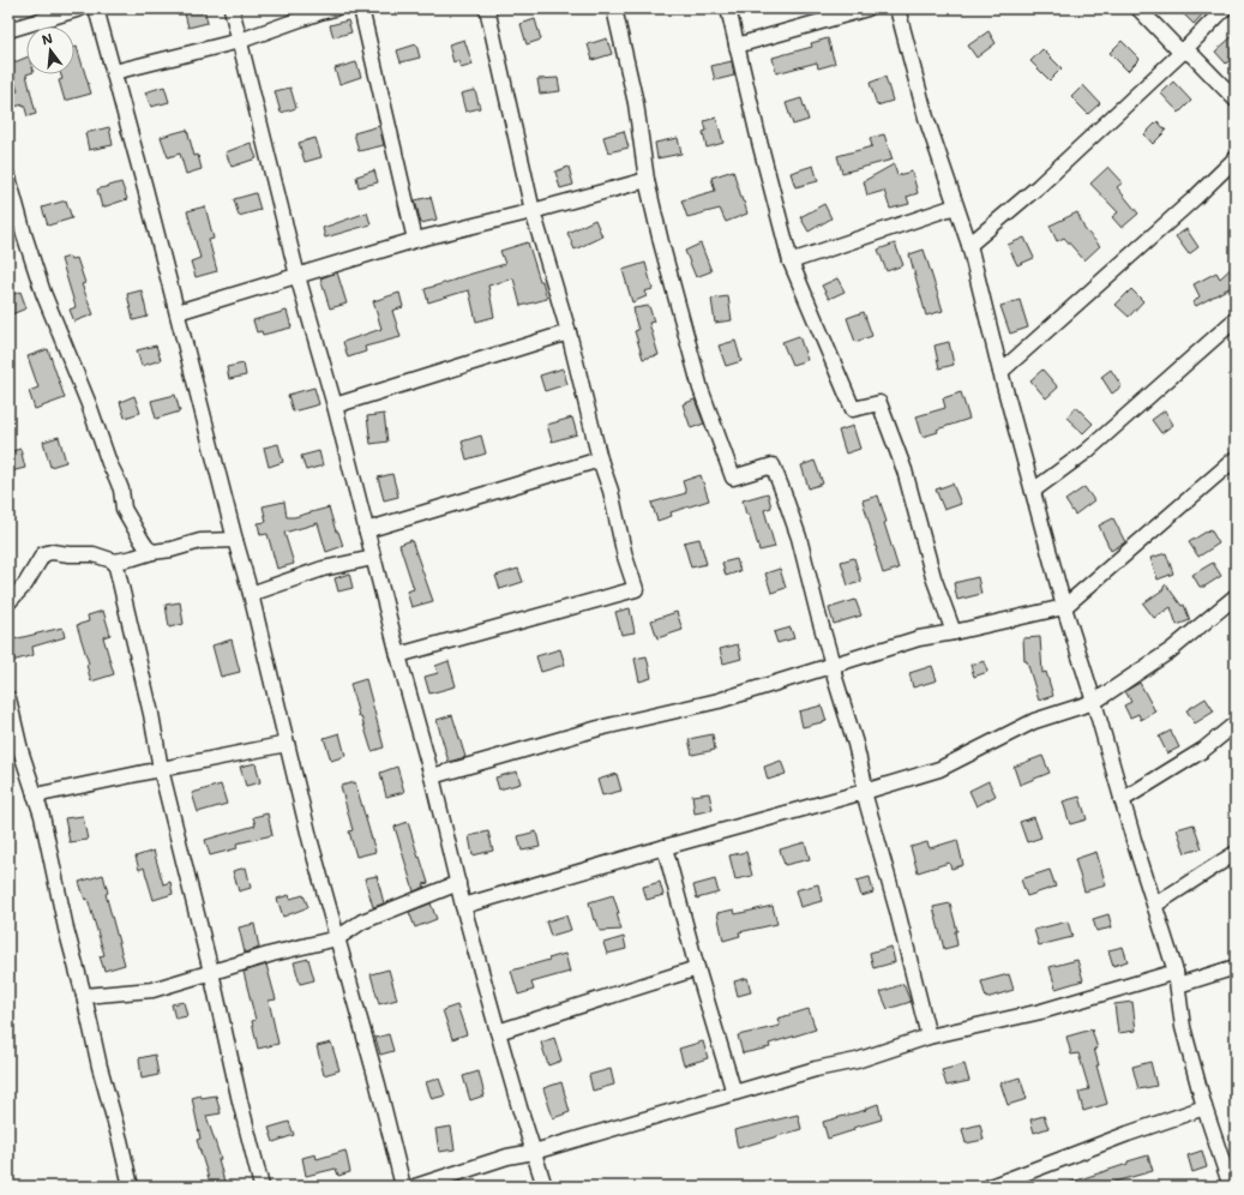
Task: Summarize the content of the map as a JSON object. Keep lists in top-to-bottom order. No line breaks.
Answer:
{"north":"top"}
